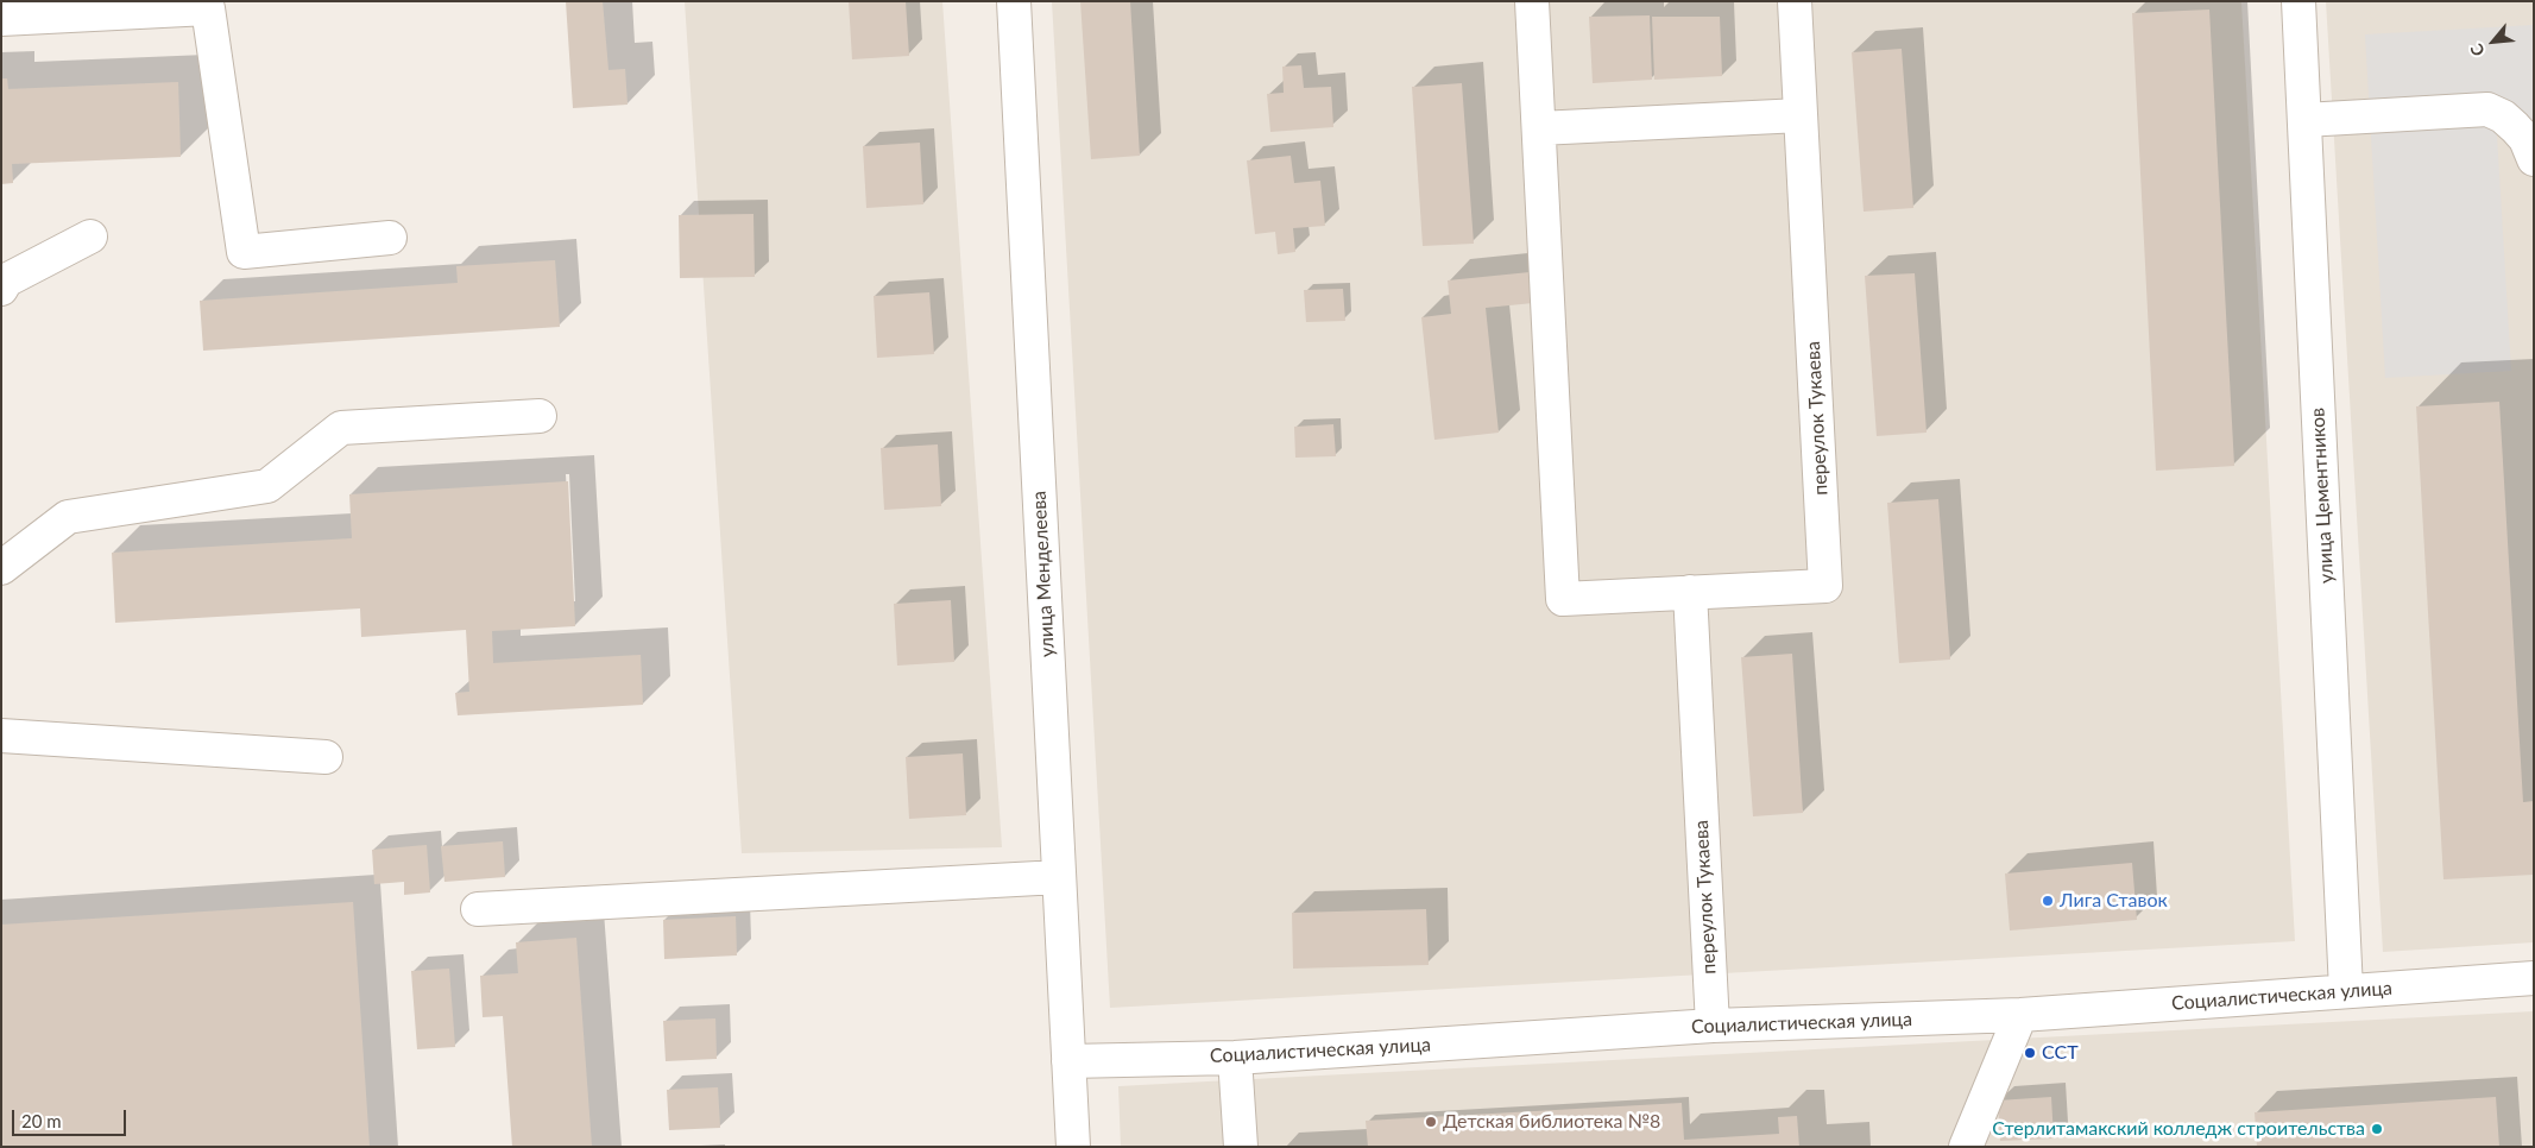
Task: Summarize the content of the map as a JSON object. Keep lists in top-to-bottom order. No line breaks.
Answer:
{"streets":{"street":["переулок Тукаева","улица Цементников","улица Менделеева","Социалистическая улица"]},"crossings":[["переулок Тукаева","Социалистическая улица"],["улица Цементников","Социалистическая улица"],["улица Менделеева","Социалистическая улица"]],"places":["Лига Ставок","ССТ","Детская библиотека №8","Стерлитамакский колледж строительства"],"scale_bar":"20 m","north":"bottom left"}
